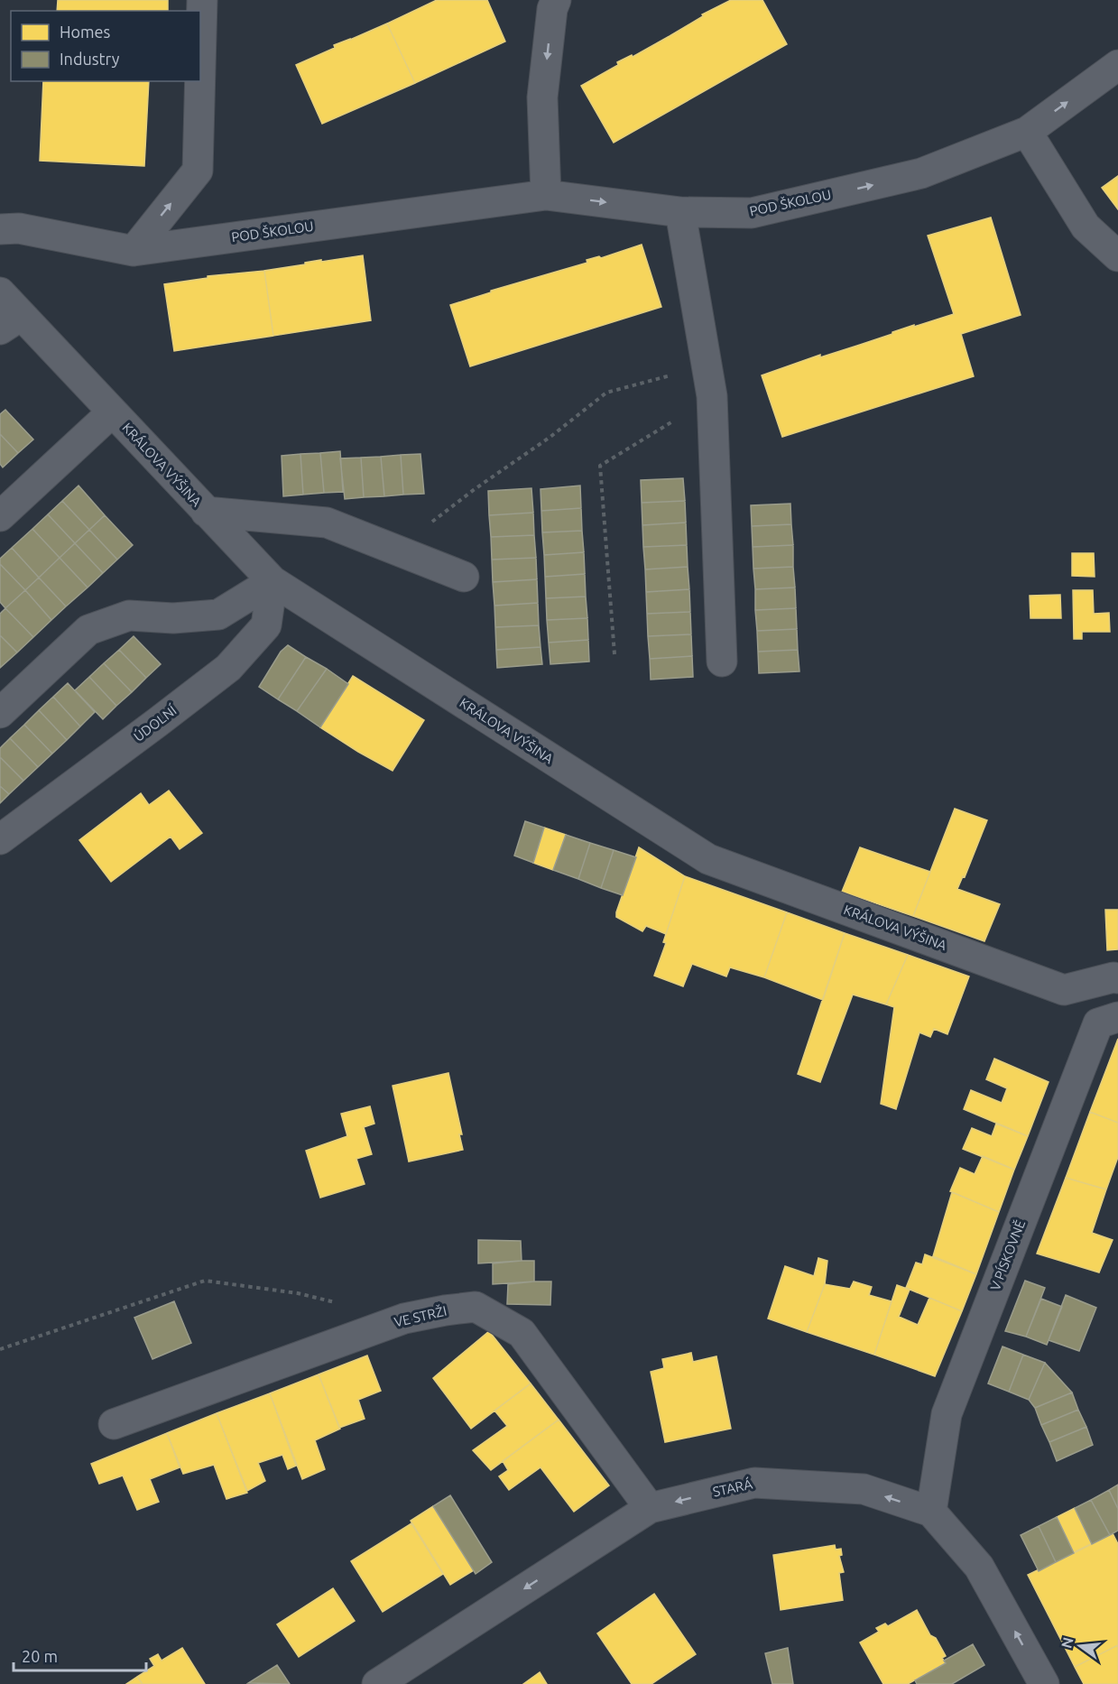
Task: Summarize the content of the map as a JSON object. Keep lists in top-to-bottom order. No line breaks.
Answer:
{"streets":{"street":["POD ŠKOLOU","KRÁLOVA VÝŠINA","ÚDOLNÍ","V PÍSKOVNĚ","VE STRŽI","STARÁ"]},"crossings":[["KRÁLOVA VÝŠINA","ÚDOLNÍ"],["V PÍSKOVNĚ","STARÁ"],["VE STRŽI","STARÁ"]],"one_way":["POD ŠKOLOU","STARÁ"],"legend":["Homes","Industry"],"scale_bar":"20 m","north":"left"}
